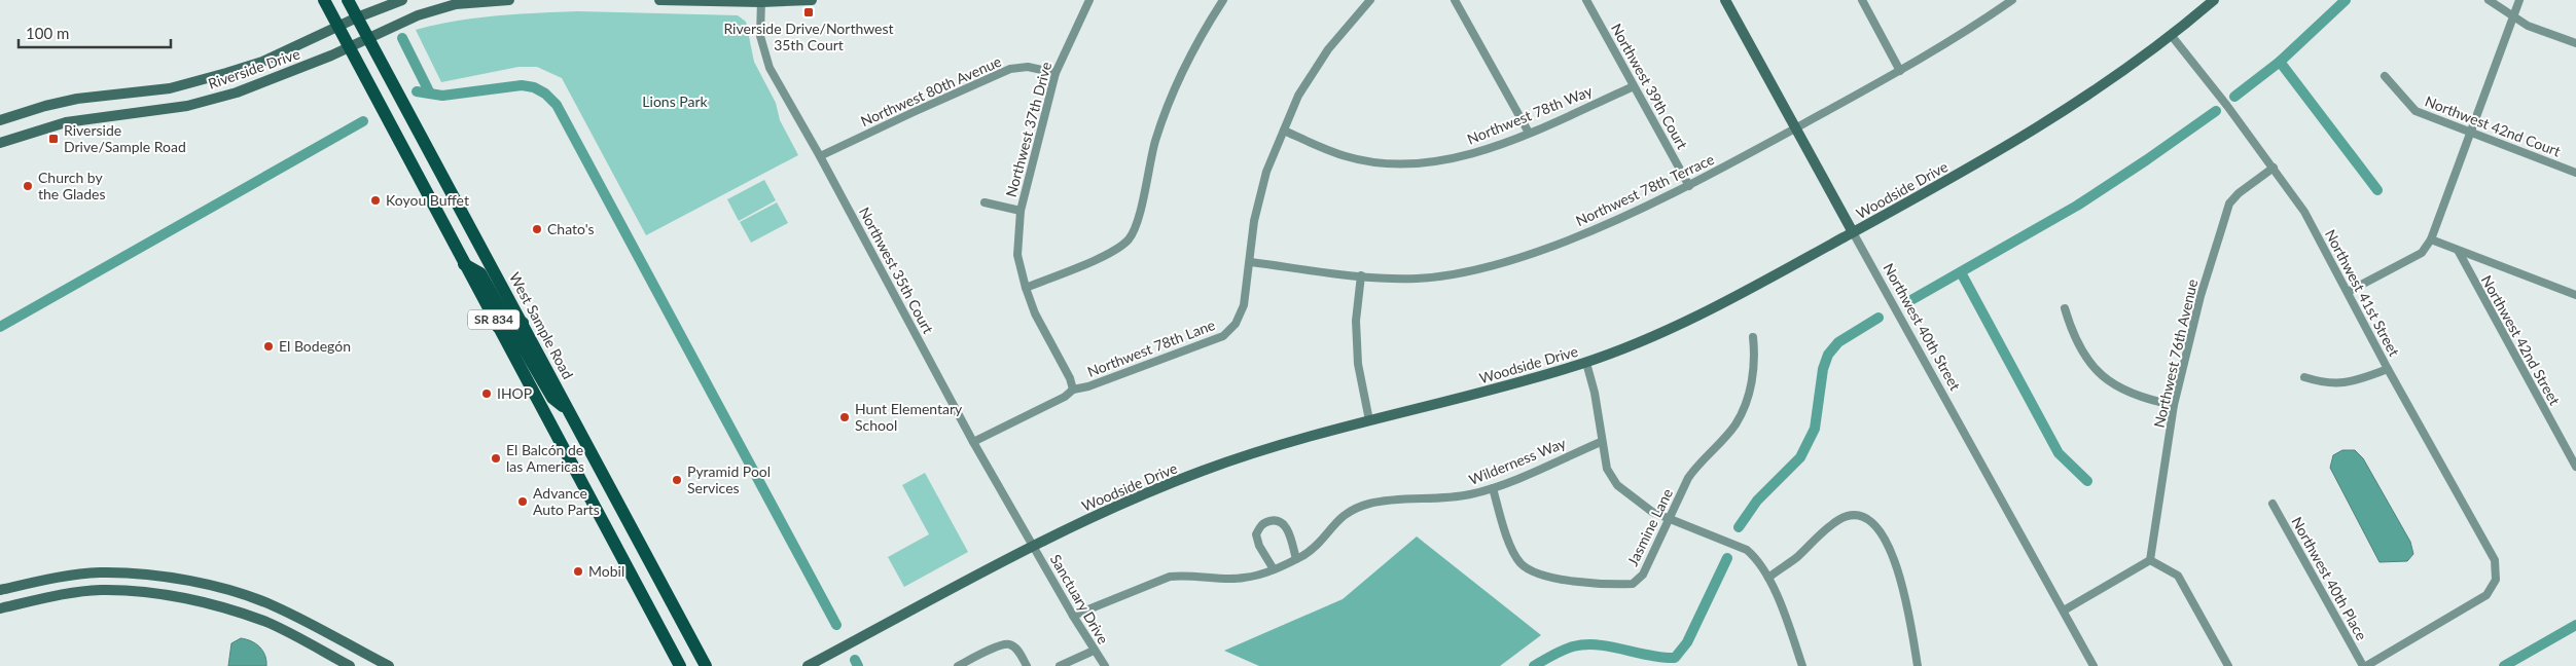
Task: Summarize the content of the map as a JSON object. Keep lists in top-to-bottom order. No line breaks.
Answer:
{"streets":{"main road":["SR 834","West Sample Road"],"street":["Riverside Drive","Northwest 39th Court","Northwest 80th Avenue","Northwest 78th Way","Northwest 42nd Court","Northwest 37th Drive","Northwest 78th Terrace","Woodside Drive","Northwest 35th Court","Northwest 41st Street","Northwest 40th Street","Northwest 42nd Street","Northwest 78th Lane","Northwest 76th Avenue","Wilderness Way","Jasmine Lane","Northwest 40th Place","Sanctuary Drive"]},"crossings":[["Riverside Drive","SR 834"],["Riverside Drive","West Sample Road"],["Northwest 39th Court","Northwest 78th Way"],["Northwest 39th Court","Northwest 78th Terrace"],["Northwest 80th Avenue","Northwest 37th Drive"],["Northwest 80th Avenue","Northwest 35th Court"],["Northwest 78th Way","Northwest 78th Lane"],["Northwest 37th Drive","Northwest 78th Lane"],["Northwest 78th Terrace","Northwest 40th Street"],["Northwest 78th Terrace","Northwest 78th Lane"],["Woodside Drive","Northwest 35th Court"],["Woodside Drive","Northwest 41st Street"],["Woodside Drive","Northwest 40th Street"],["Woodside Drive","Sanctuary Drive"],["Northwest 35th Court","Northwest 78th Lane"],["Northwest 35th Court","Sanctuary Drive"],["Northwest 41st Street","Northwest 76th Avenue"],["Northwest 41st Street","Northwest 40th Place"],["Wilderness Way","Jasmine Lane"],["Wilderness Way","Sanctuary Drive"]],"parks":["Lions Park"],"places":{"transit":["Riverside Drive/Northwest 35th Court","Riverside Drive/Sample Road"],"other":["Church by the Glades","Koyou Buffet","Chato's","El Bodegón","IHOP","Hunt Elementary School","El Balcón de las Americas","Pyramid Pool Services","Advance Auto Parts","Mobil"]},"scale_bar":"100 m"}
